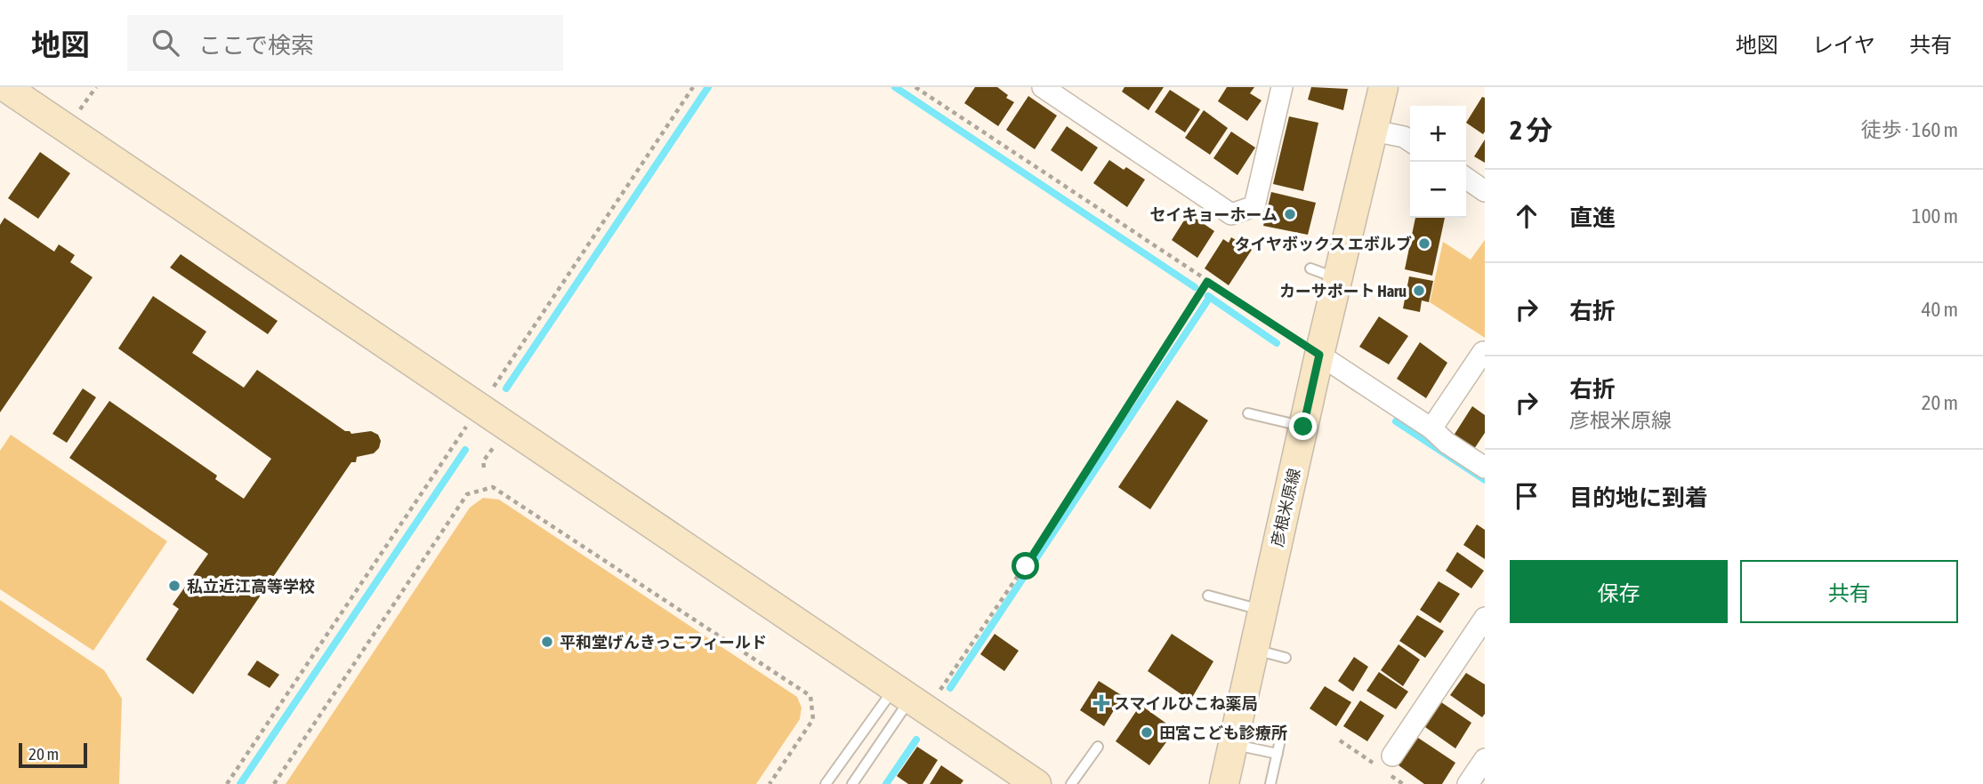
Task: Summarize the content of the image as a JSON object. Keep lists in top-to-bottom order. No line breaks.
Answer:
{"streets":{"street":["彦根米原線"]},"places":{"other":["セイキョーホーム","タイヤボックス エボルブ","カーサポート Haru","私立近江高等学校","平和堂げんきっこフィールド","田宮こども診療所"],"health":["スマイルひこね薬局"]},"scale_bar":"20 m","page":{"header":"地図","search":"ここで検索","nav":["地図","レイヤ","共有"],"heading":["2 分","徒歩 · 160 m"],"map_buttons":["+","−"],"list":[["直進","100 m"],["右折","40 m"],["右折","彦根米原線","20 m"],"目的地に到着"],"buttons":["保存","共有"],"scale":"20 m"}}
